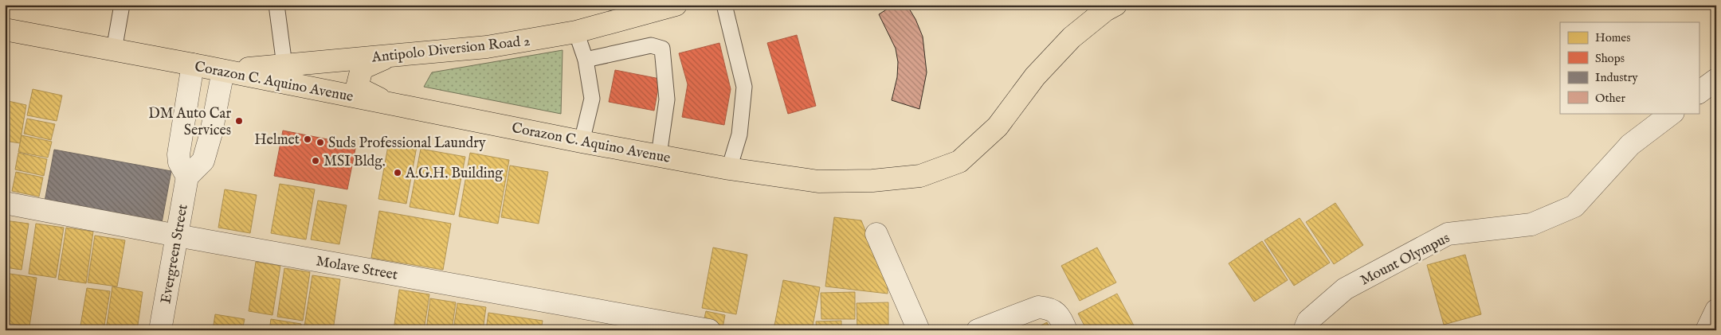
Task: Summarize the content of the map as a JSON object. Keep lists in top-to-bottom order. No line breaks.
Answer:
{"streets":{"main road":["Antipolo Diversion Road 2","Corazon C. Aquino Avenue"],"street":["Evergreen Street","Mount Olympus","Molave Street"]},"crossings":[["Antipolo Diversion Road 2","Corazon C. Aquino Avenue"],["Evergreen Street","Molave Street"]],"places":["DM Auto Car Services","Helmet","Suds Professional Laundry","MSI Bldg.","A.G.H. Building"],"legend":["Homes","Shops","Industry","Other"]}
